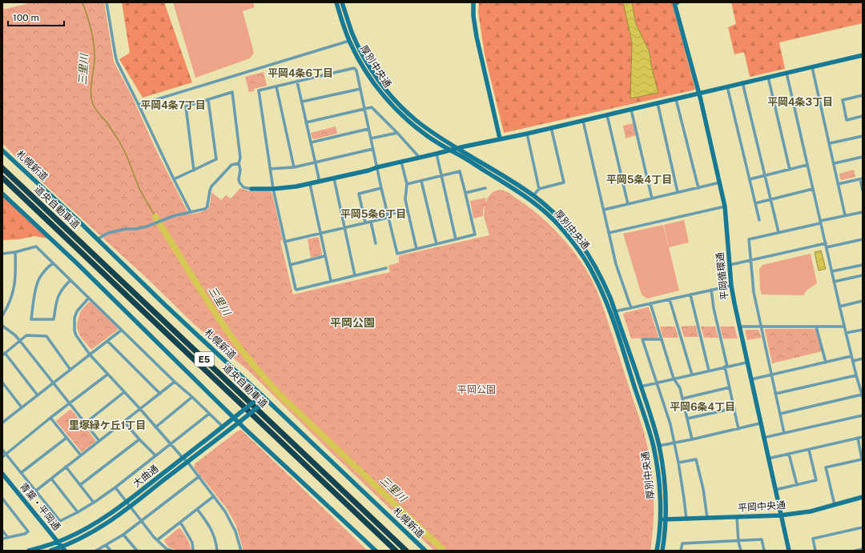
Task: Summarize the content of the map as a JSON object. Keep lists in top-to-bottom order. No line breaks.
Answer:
{"streets":{"highway":["道央自動車道","E5"],"street":["厚別中央通","札幌新道","平岡循環通","大曲通","青葉・平岡通","平岡中央通"]},"crossings":[["厚別中央通","平岡中央通"],["札幌新道","大曲通"],["平岡循環通","平岡中央通"],["大曲通","青葉・平岡通"]],"districts":["平岡4条6丁目","平岡4条3丁目","平岡4条7丁目","平岡5条4丁目","平岡5条6丁目","平岡公園","平岡6条4丁目","里塚緑ケ丘1丁目"],"water":["三里川"],"parks":["平岡公園"],"scale_bar":"100 m"}
